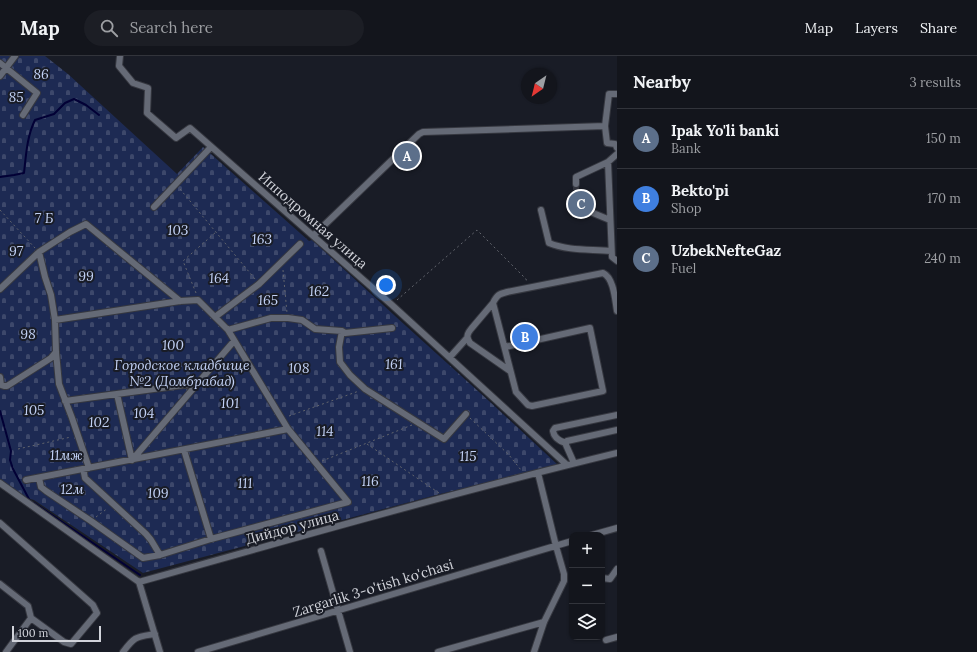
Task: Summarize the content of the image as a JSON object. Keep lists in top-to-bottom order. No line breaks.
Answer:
{"streets":{"street":["Ипподромная улица","Дийдор улица","Zargarlik 3-o'tish ko'chasi"]},"crossings":[["Ипподромная улица","Дийдор улица"]],"parks":["86","85","7 Б","103","163","97","99","164","162","165","98","100","161","Городское кладбище №2 (Домбрабад)","108","101","105","104","102","114","11мж","115","116","111","12м","109"],"scale_bar":"100 m","north":"bottom left","page":{"header":"Map","search":"Search here","nav":["Map","Layers","Share"],"heading":["Nearby","3 results"],"list":[{"mark":"A","name":"Ipak Yo'li banki","note":"Bank","value":"150 m"},{"mark":"B","name":"Bekto'pi","note":"Shop","value":"170 m"},{"mark":"C","name":"UzbekNefteGaz","note":"Fuel","value":"240 m"}],"pins":["A","C","B"],"map_buttons":["+","−"],"scale":"100 m"}}
